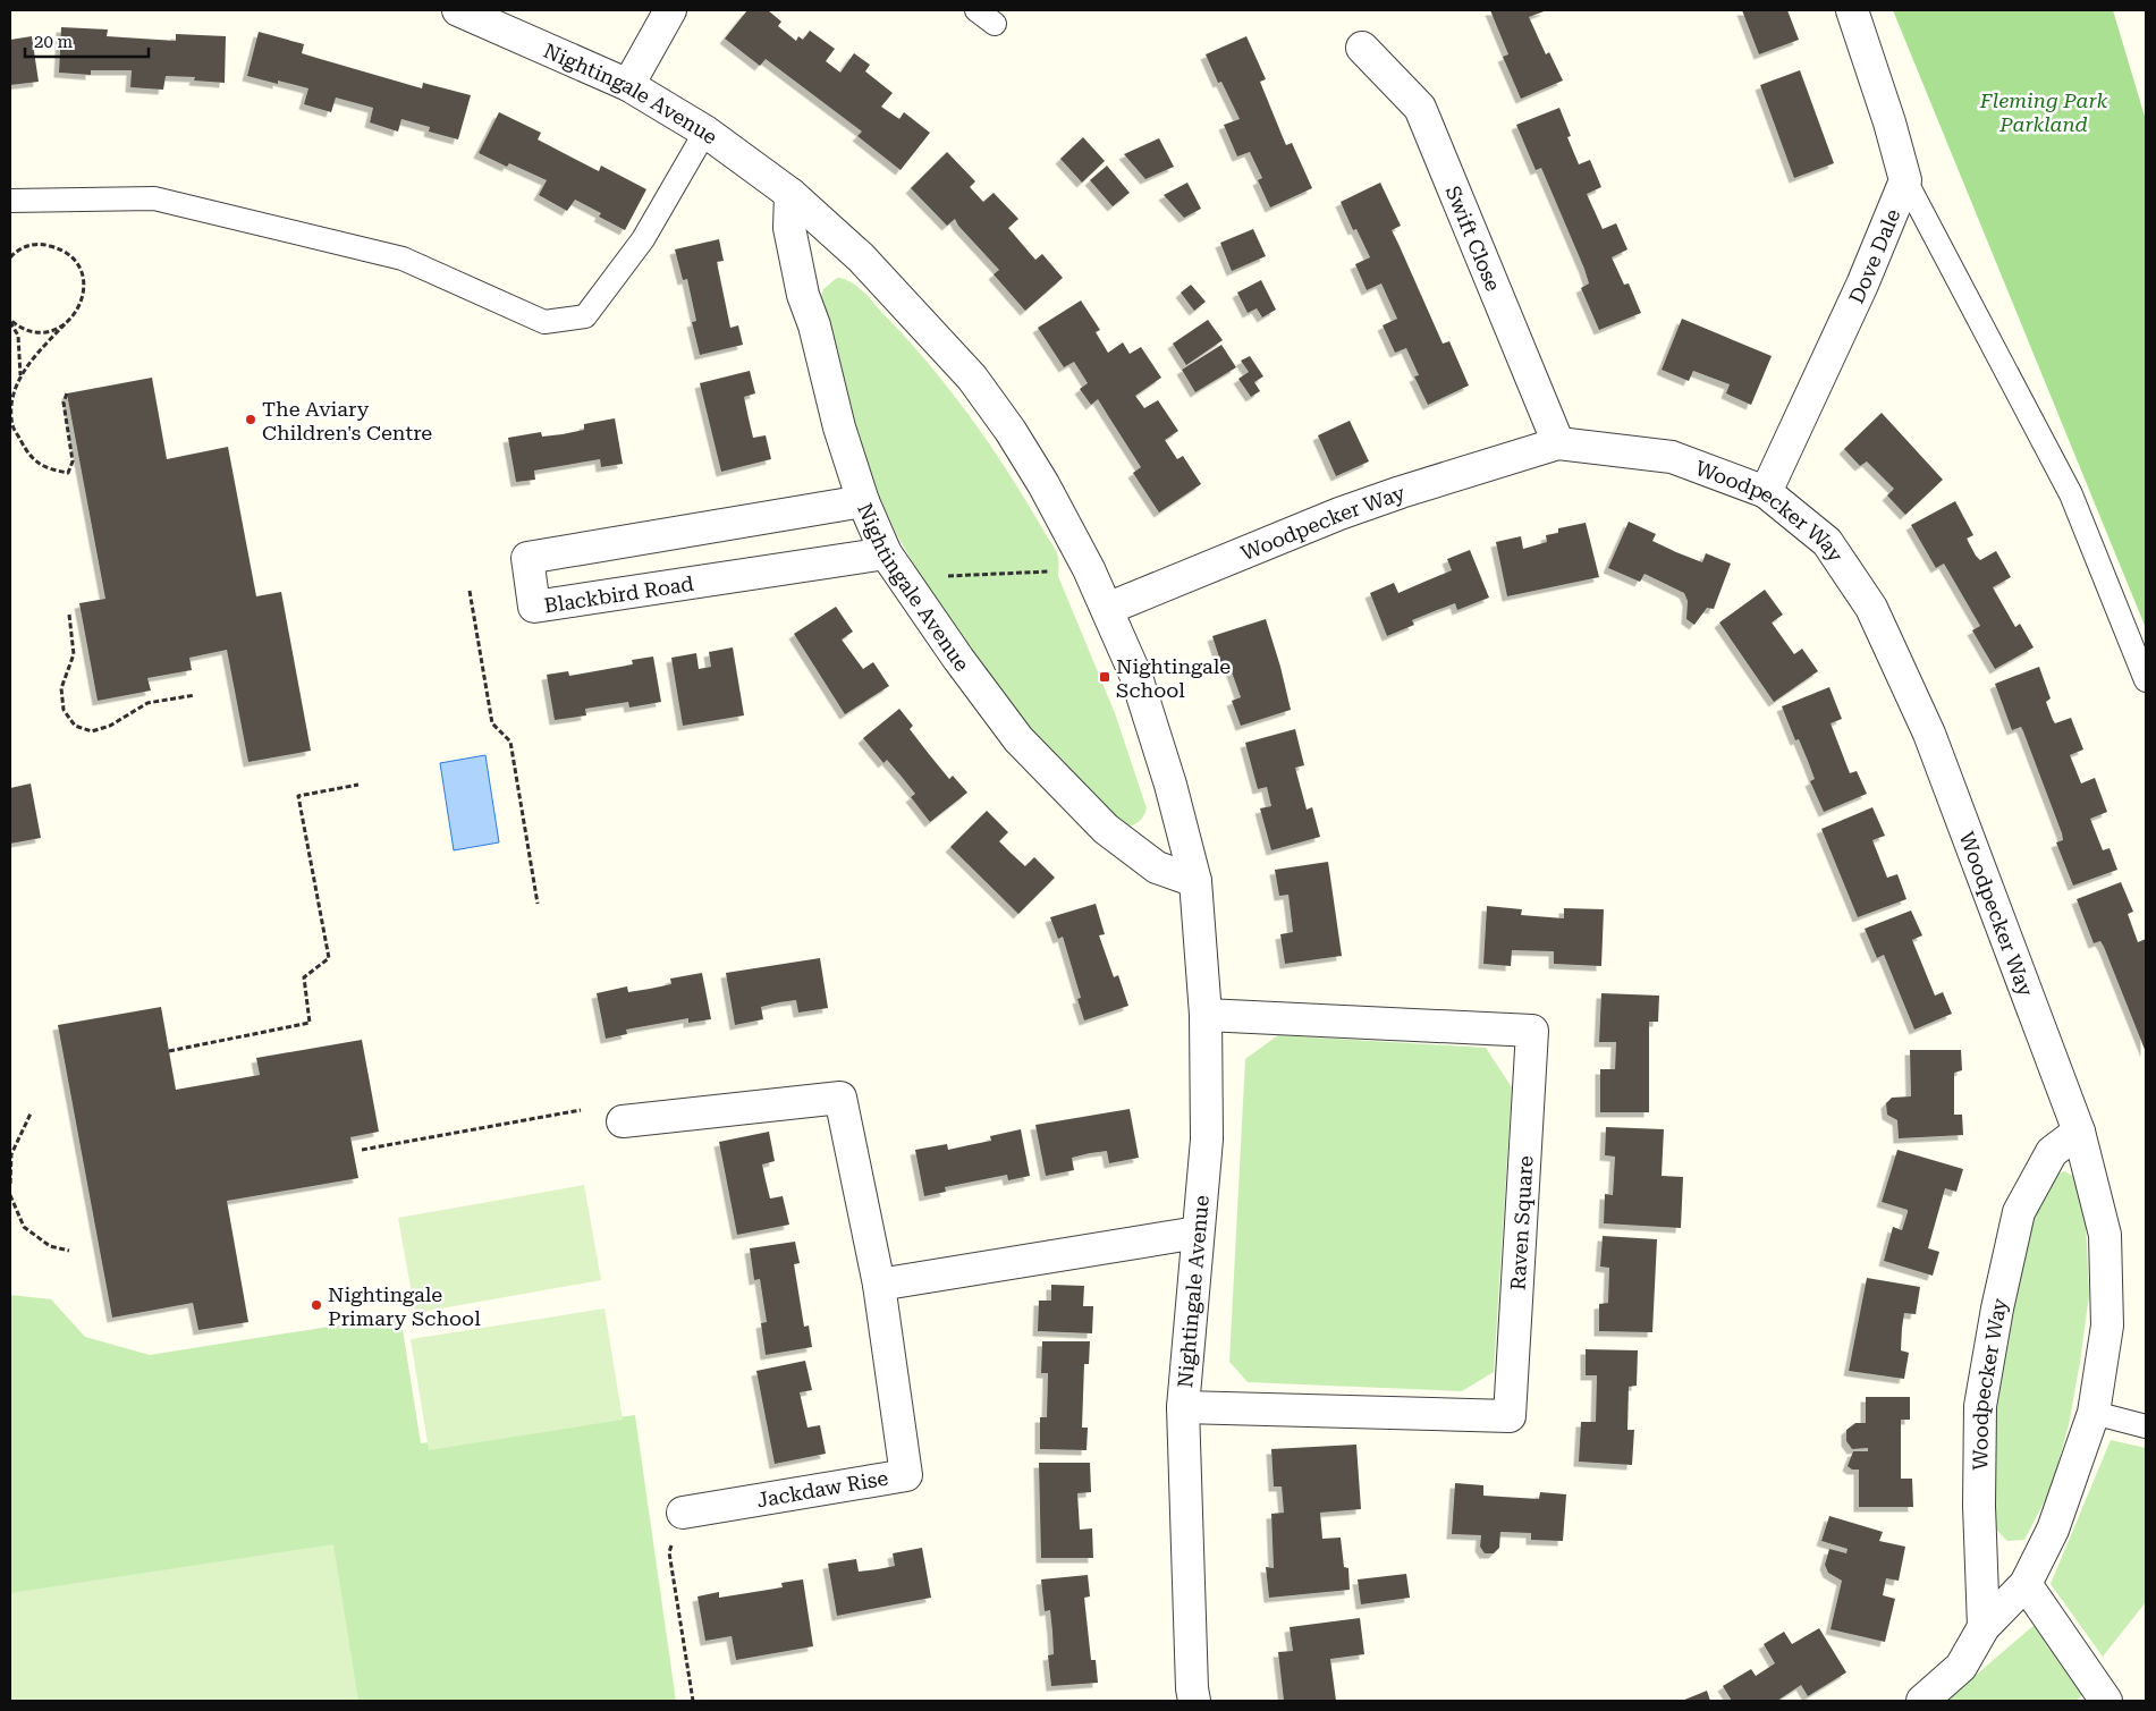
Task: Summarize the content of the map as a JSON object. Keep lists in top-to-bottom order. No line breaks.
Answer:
{"streets":{"street":["Nightingale Avenue","Swift Close","Dove Dale","Woodpecker Way","Blackbird Road","Raven Square","Jackdaw Rise"]},"crossings":[["Nightingale Avenue","Woodpecker Way"],["Nightingale Avenue","Blackbird Road"],["Nightingale Avenue","Raven Square"],["Swift Close","Woodpecker Way"],["Dove Dale","Woodpecker Way"]],"parks":["Fleming Park Parkland"],"places":{"other":["The Aviary Children's Centre","Nightingale Primary School"],"transit":["Nightingale School"]},"scale_bar":"20 m"}
